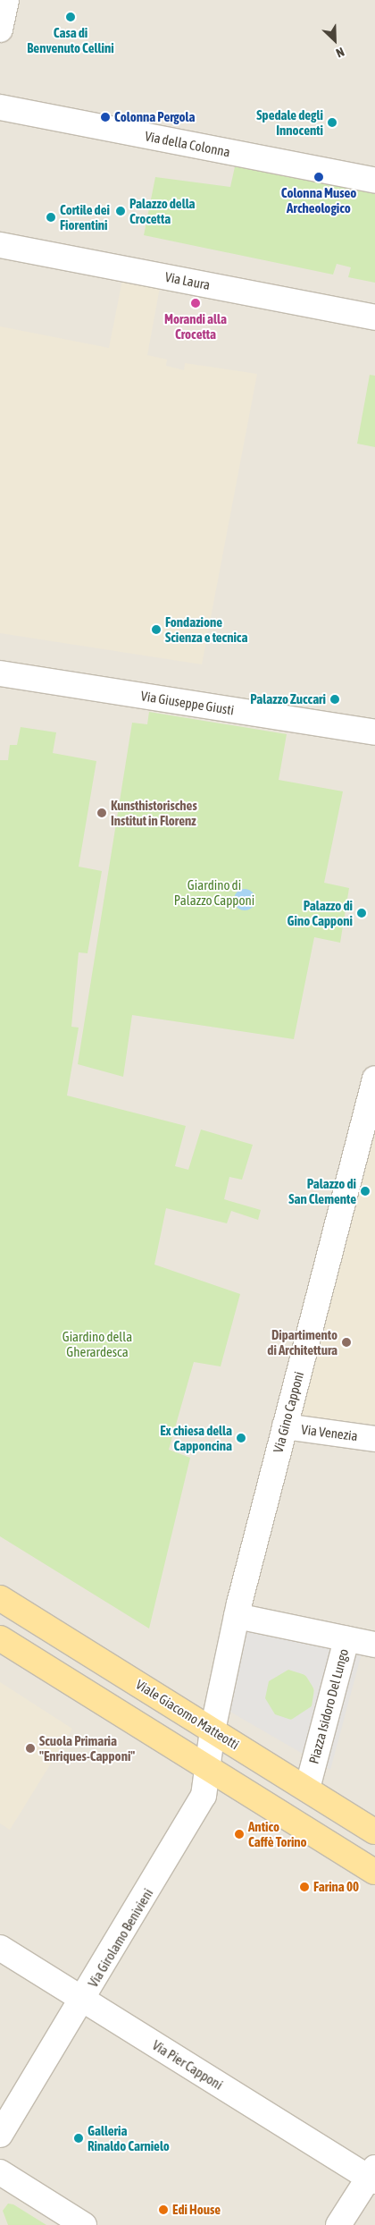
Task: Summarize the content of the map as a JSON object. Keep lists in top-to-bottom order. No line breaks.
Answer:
{"streets":{"main road":["Viale Giacomo Matteotti"],"street":["Via della Colonna","Via Laura","Via Giuseppe Giusti","Via Gino Capponi","Via Venezia","Piazza Isidoro Del Lungo","Via Girolamo Benivieni","Via Pier Capponi"]},"crossings":[["Via Gino Capponi","Via Venezia"],["Via Gino Capponi","Piazza Isidoro Del Lungo"],["Piazza Isidoro Del Lungo","Viale Giacomo Matteotti"],["Viale Giacomo Matteotti","Via Girolamo Benivieni"],["Via Girolamo Benivieni","Via Pier Capponi"]],"parks":["Giardino di Palazzo Capponi","Giardino della Gherardesca"],"places":["Casa di Benvenuto Cellini","Colonna Pergola","Spedale degli Innocenti","Colonna Museo Archeologico","Palazzo della Crocetta","Cortile dei Fiorentini","Morandi alla Crocetta","Fondazione Scienza e tecnica","Palazzo Zuccari","Kunsthistorisches Institut in Florenz","Palazzo di Gino Capponi","Palazzo di San Clemente","Dipartimento di Architettura","Ex chiesa della Capponcina","Scuola Primaria \"Enriques-Capponi\"","Antico Caffè Torino","Farina 00","Galleria Rinaldo Carnielo","Edi House"],"north":"bottom right"}
